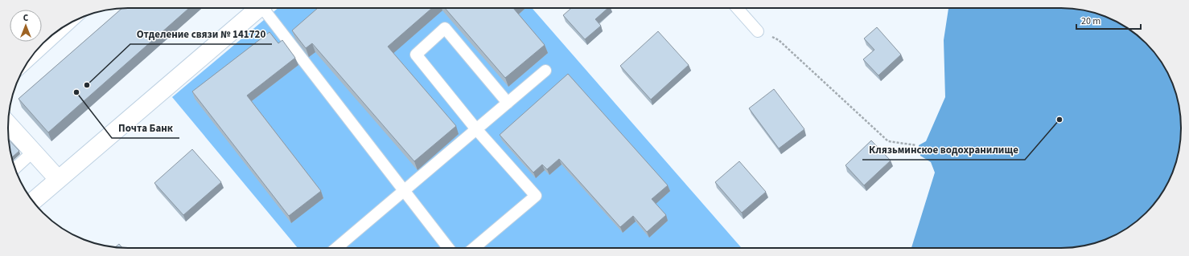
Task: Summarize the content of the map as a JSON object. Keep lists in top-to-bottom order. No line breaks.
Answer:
{"places":["Отделение связи № 141720","Почта Банк","Клязьминское водохранилище"],"scale_bar":"20 m","north":"top"}
